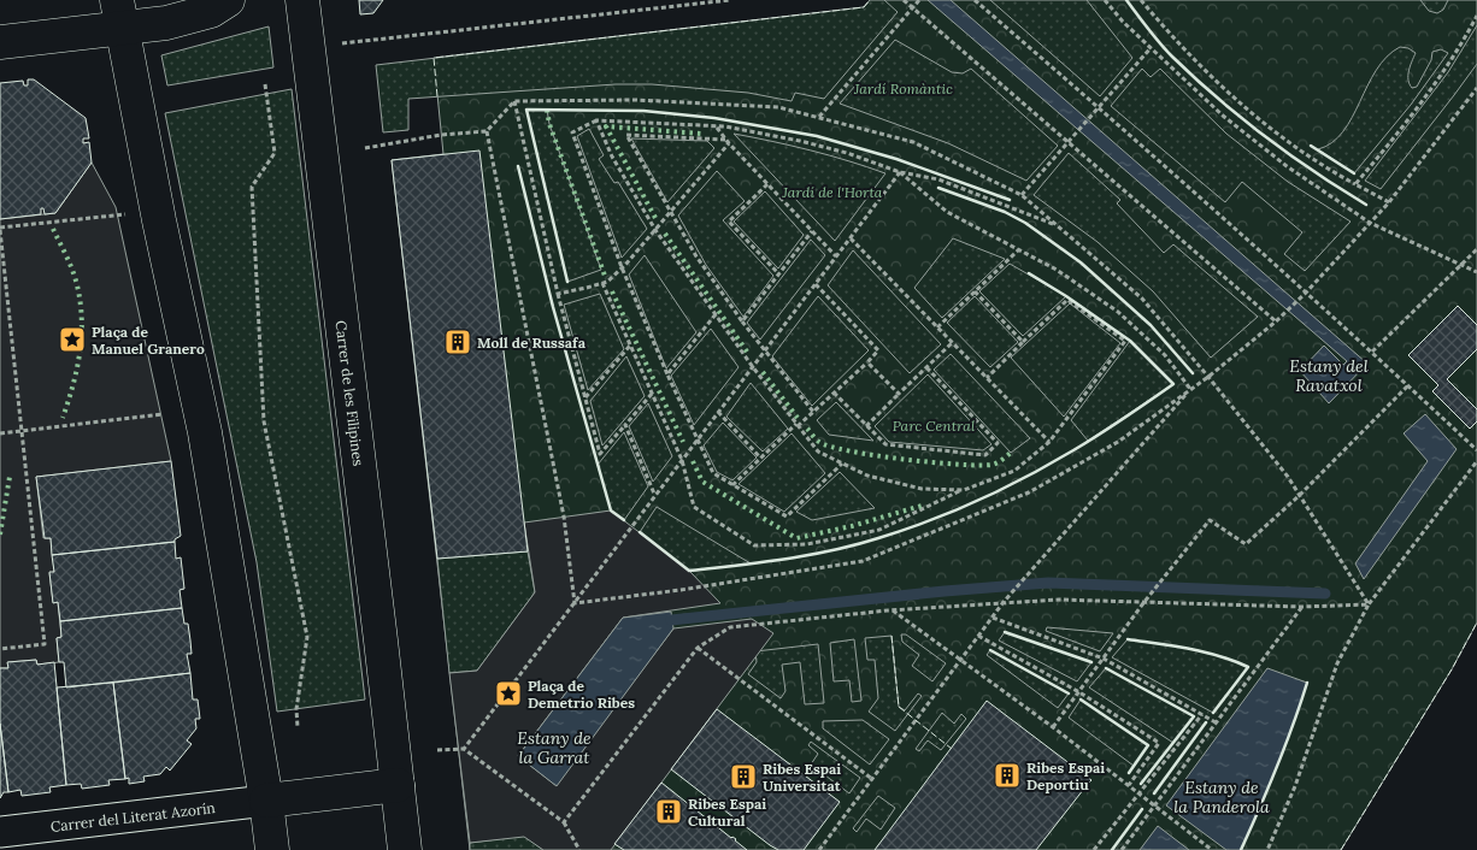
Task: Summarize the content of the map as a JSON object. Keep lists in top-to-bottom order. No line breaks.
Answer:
{"streets":{"main road":["Carrer de les Filipines"],"street":["Carrer del Literat Azorín"]},"water":["Estany del Ravatxol","Estany de la Garrat","Estany de la Panderola"],"parks":["Jardí Romàntic","Jardí de l'Horta","Parc Central"],"places":{"place":["Plaça de Manuel Granero","Plaça de Demetrio Ribes"],"building":["Moll de Russafa","Ribes Espai Deportiu","Ribes Espai Universitat","Ribes Espai Cultural"]}}
